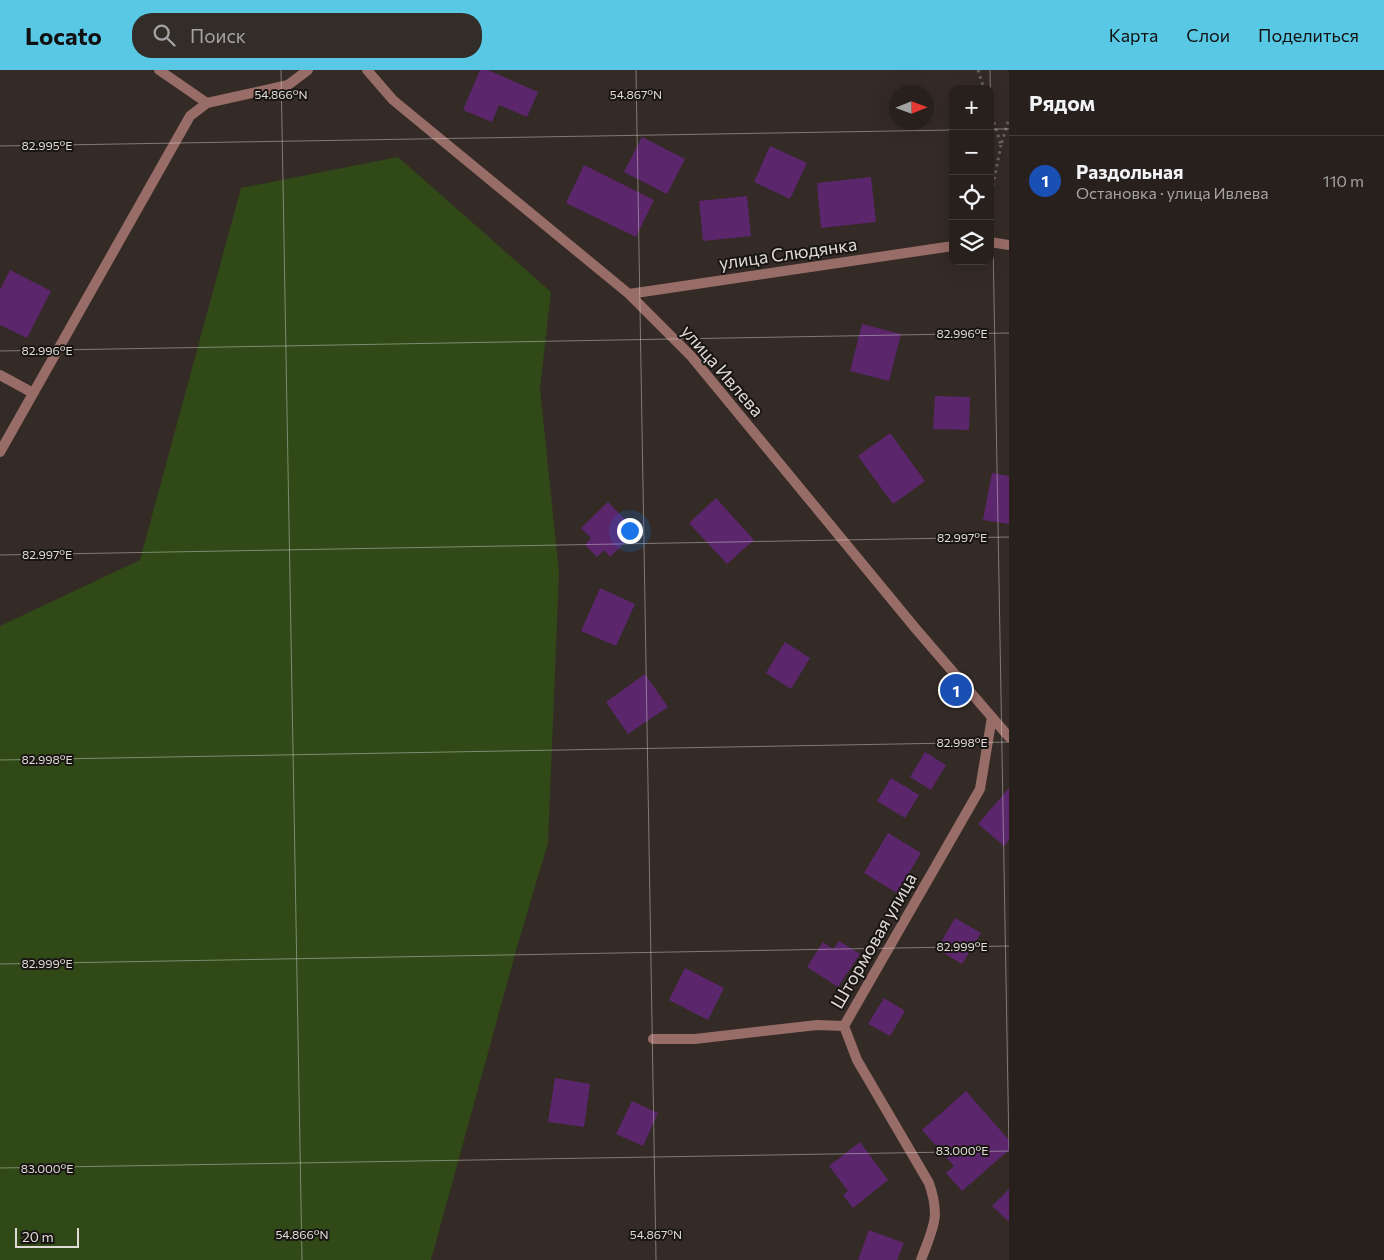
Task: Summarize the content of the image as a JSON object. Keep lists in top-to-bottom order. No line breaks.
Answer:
{"streets":{"street":["улица Слюдянка","улица Ивлева","Штормовая улица"]},"crossings":[["улица Слюдянка","улица Ивлева"],["улица Ивлева","Штормовая улица"]],"scale_bar":"20 m","north":"right","page":{"header":"Locato","search":"Поиск","nav":["Карта","Слои","Поделиться"],"heading":"Рядом","map_buttons":["+","−"],"list":[{"mark":"1","name":"Раздольная","note":"Остановка · улица Ивлева","value":"110 m"}],"pins":"1","scale":"20 m"},"coordinates":["54.866°N","54.867°N","82.995°E","82.996°E","82.997°E","82.998°E","82.999°E","83.000°E"]}
